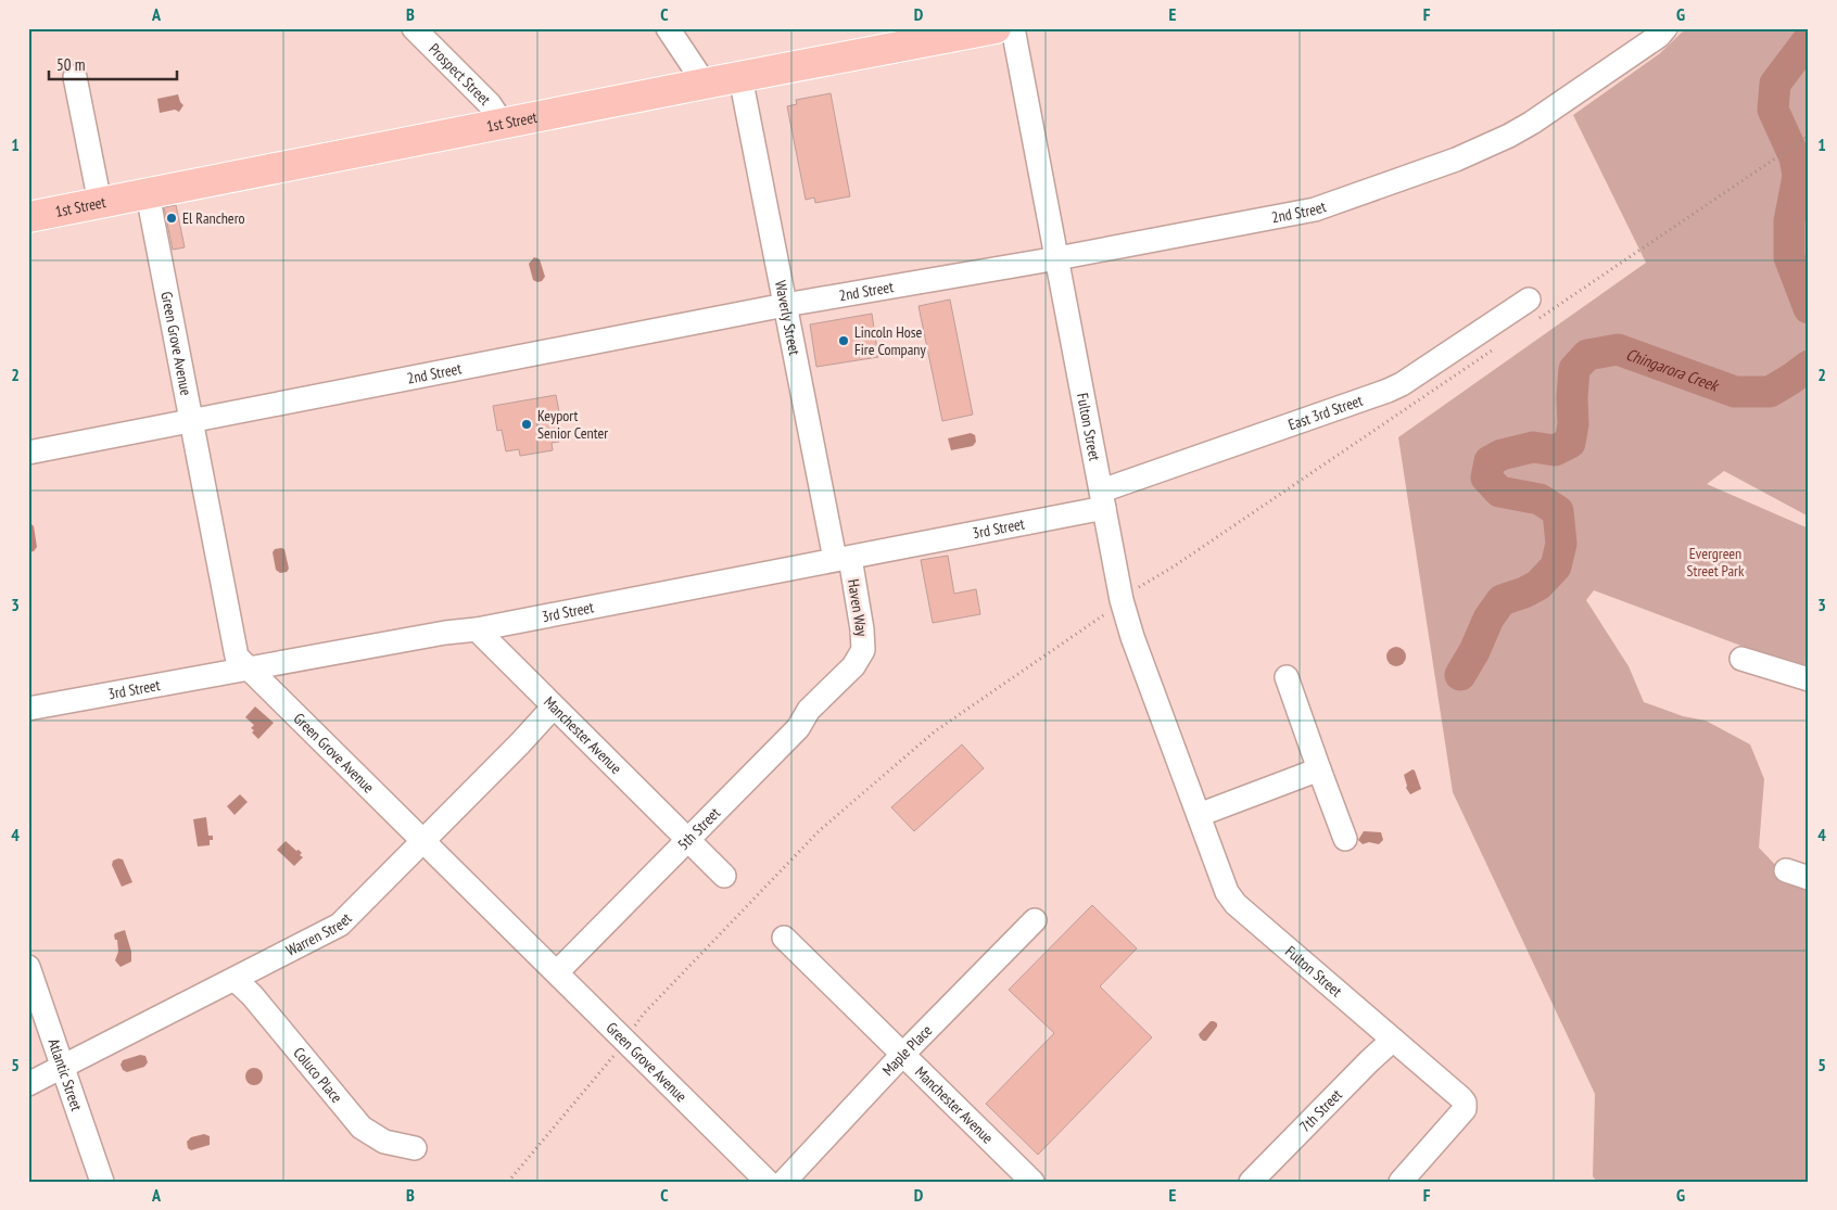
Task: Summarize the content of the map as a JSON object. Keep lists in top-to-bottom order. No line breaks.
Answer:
{"streets":{"main road":["1st Street"],"street":["Prospect Street","2nd Street","Waverly Street","Green Grove Avenue","East 3rd Street","Fulton Street","3rd Street","Haven Way","Manchester Avenue","5th Street","Warren Street","Maple Place","Atlantic Street","Coluco Place","7th Street"]},"crossings":[["Prospect Street","1st Street"],["1st Street","Waverly Street"],["1st Street","Green Grove Avenue"],["2nd Street","Waverly Street"],["2nd Street","Green Grove Avenue"],["2nd Street","Fulton Street"],["Waverly Street","3rd Street"],["Waverly Street","Haven Way"],["Green Grove Avenue","3rd Street"],["Green Grove Avenue","5th Street"],["Green Grove Avenue","Warren Street"],["East 3rd Street","Fulton Street"],["East 3rd Street","3rd Street"],["Fulton Street","3rd Street"],["Fulton Street","7th Street"],["3rd Street","Haven Way"],["3rd Street","Manchester Avenue"],["Haven Way","5th Street"],["Manchester Avenue","5th Street"],["Manchester Avenue","Warren Street"],["Manchester Avenue","Maple Place"],["Warren Street","Atlantic Street"],["Warren Street","Coluco Place"]],"water":["Chingarora Creek"],"parks":["Evergreen Street Park"],"places":["El Ranchero","Lincoln Hose Fire Company","Keyport Senior Center"],"scale_bar":"50 m","grid":{"columns":["A","B","C","D","E","F","G"],"rows":["1","2","3","4","5"]}}
